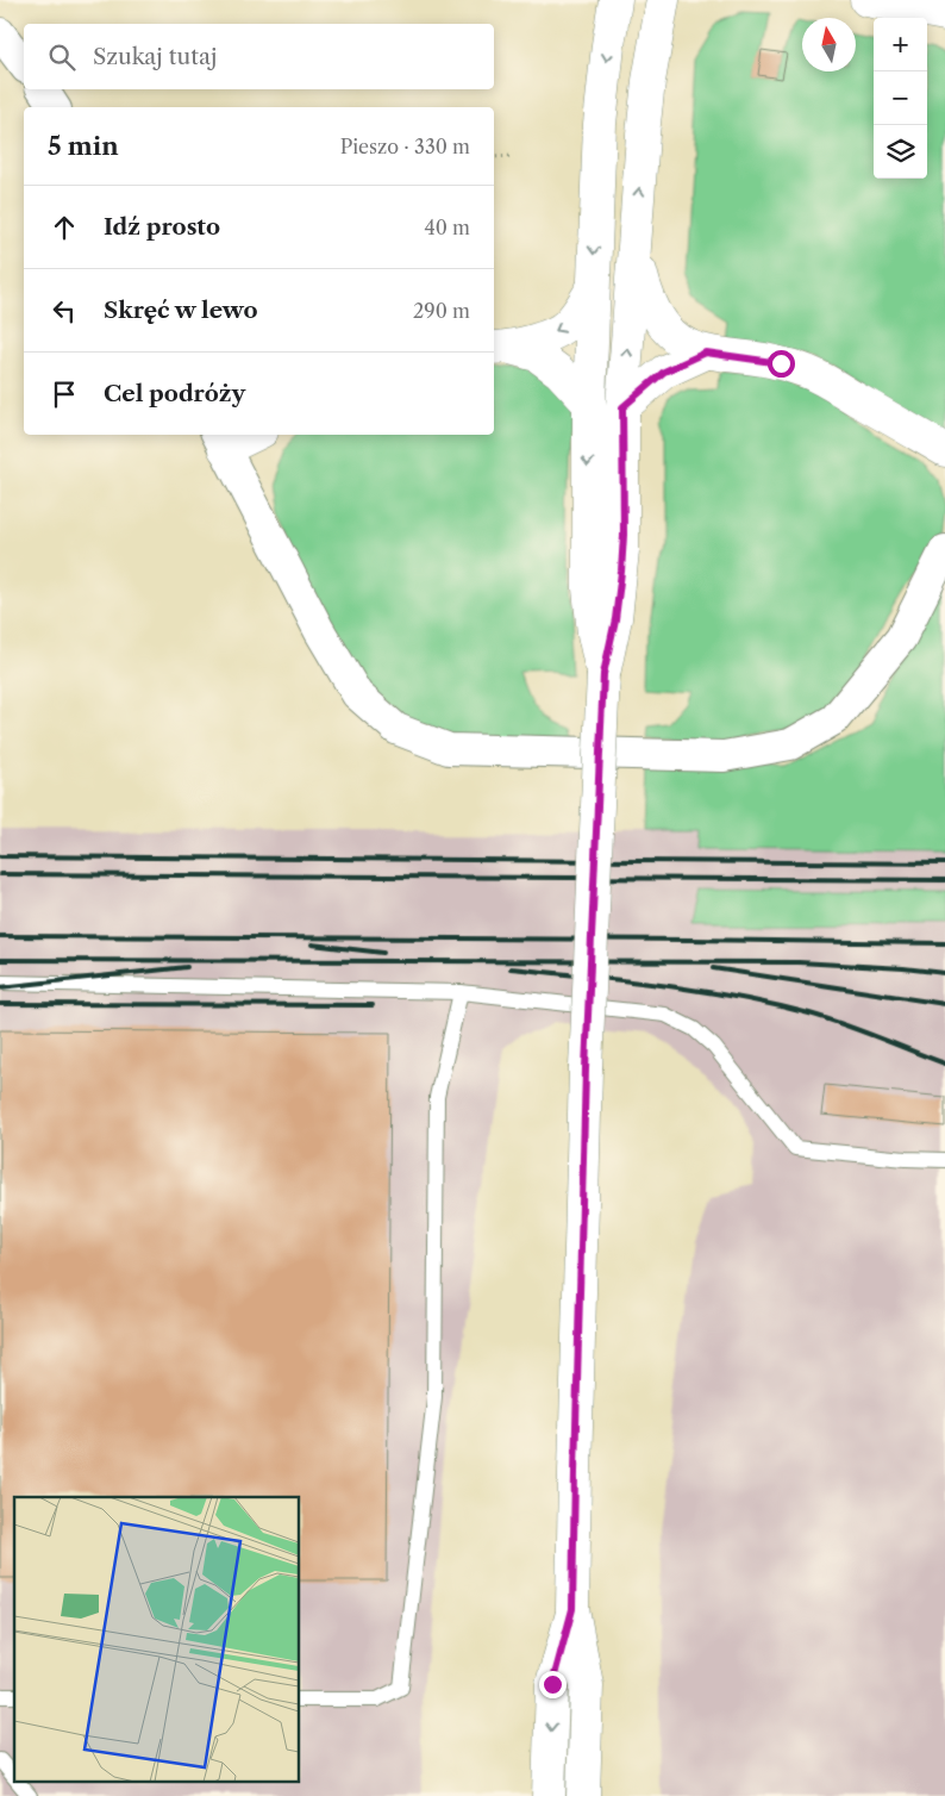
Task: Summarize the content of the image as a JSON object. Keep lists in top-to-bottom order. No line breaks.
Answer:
{"north":"top","page":{"map_buttons":["+","−"],"search":"Szukaj tutaj","heading":["5 min","Pieszo · 330 m"],"list":[["Idź prosto","40 m"],["Skręć w lewo","290 m"],"Cel podróży"]}}
